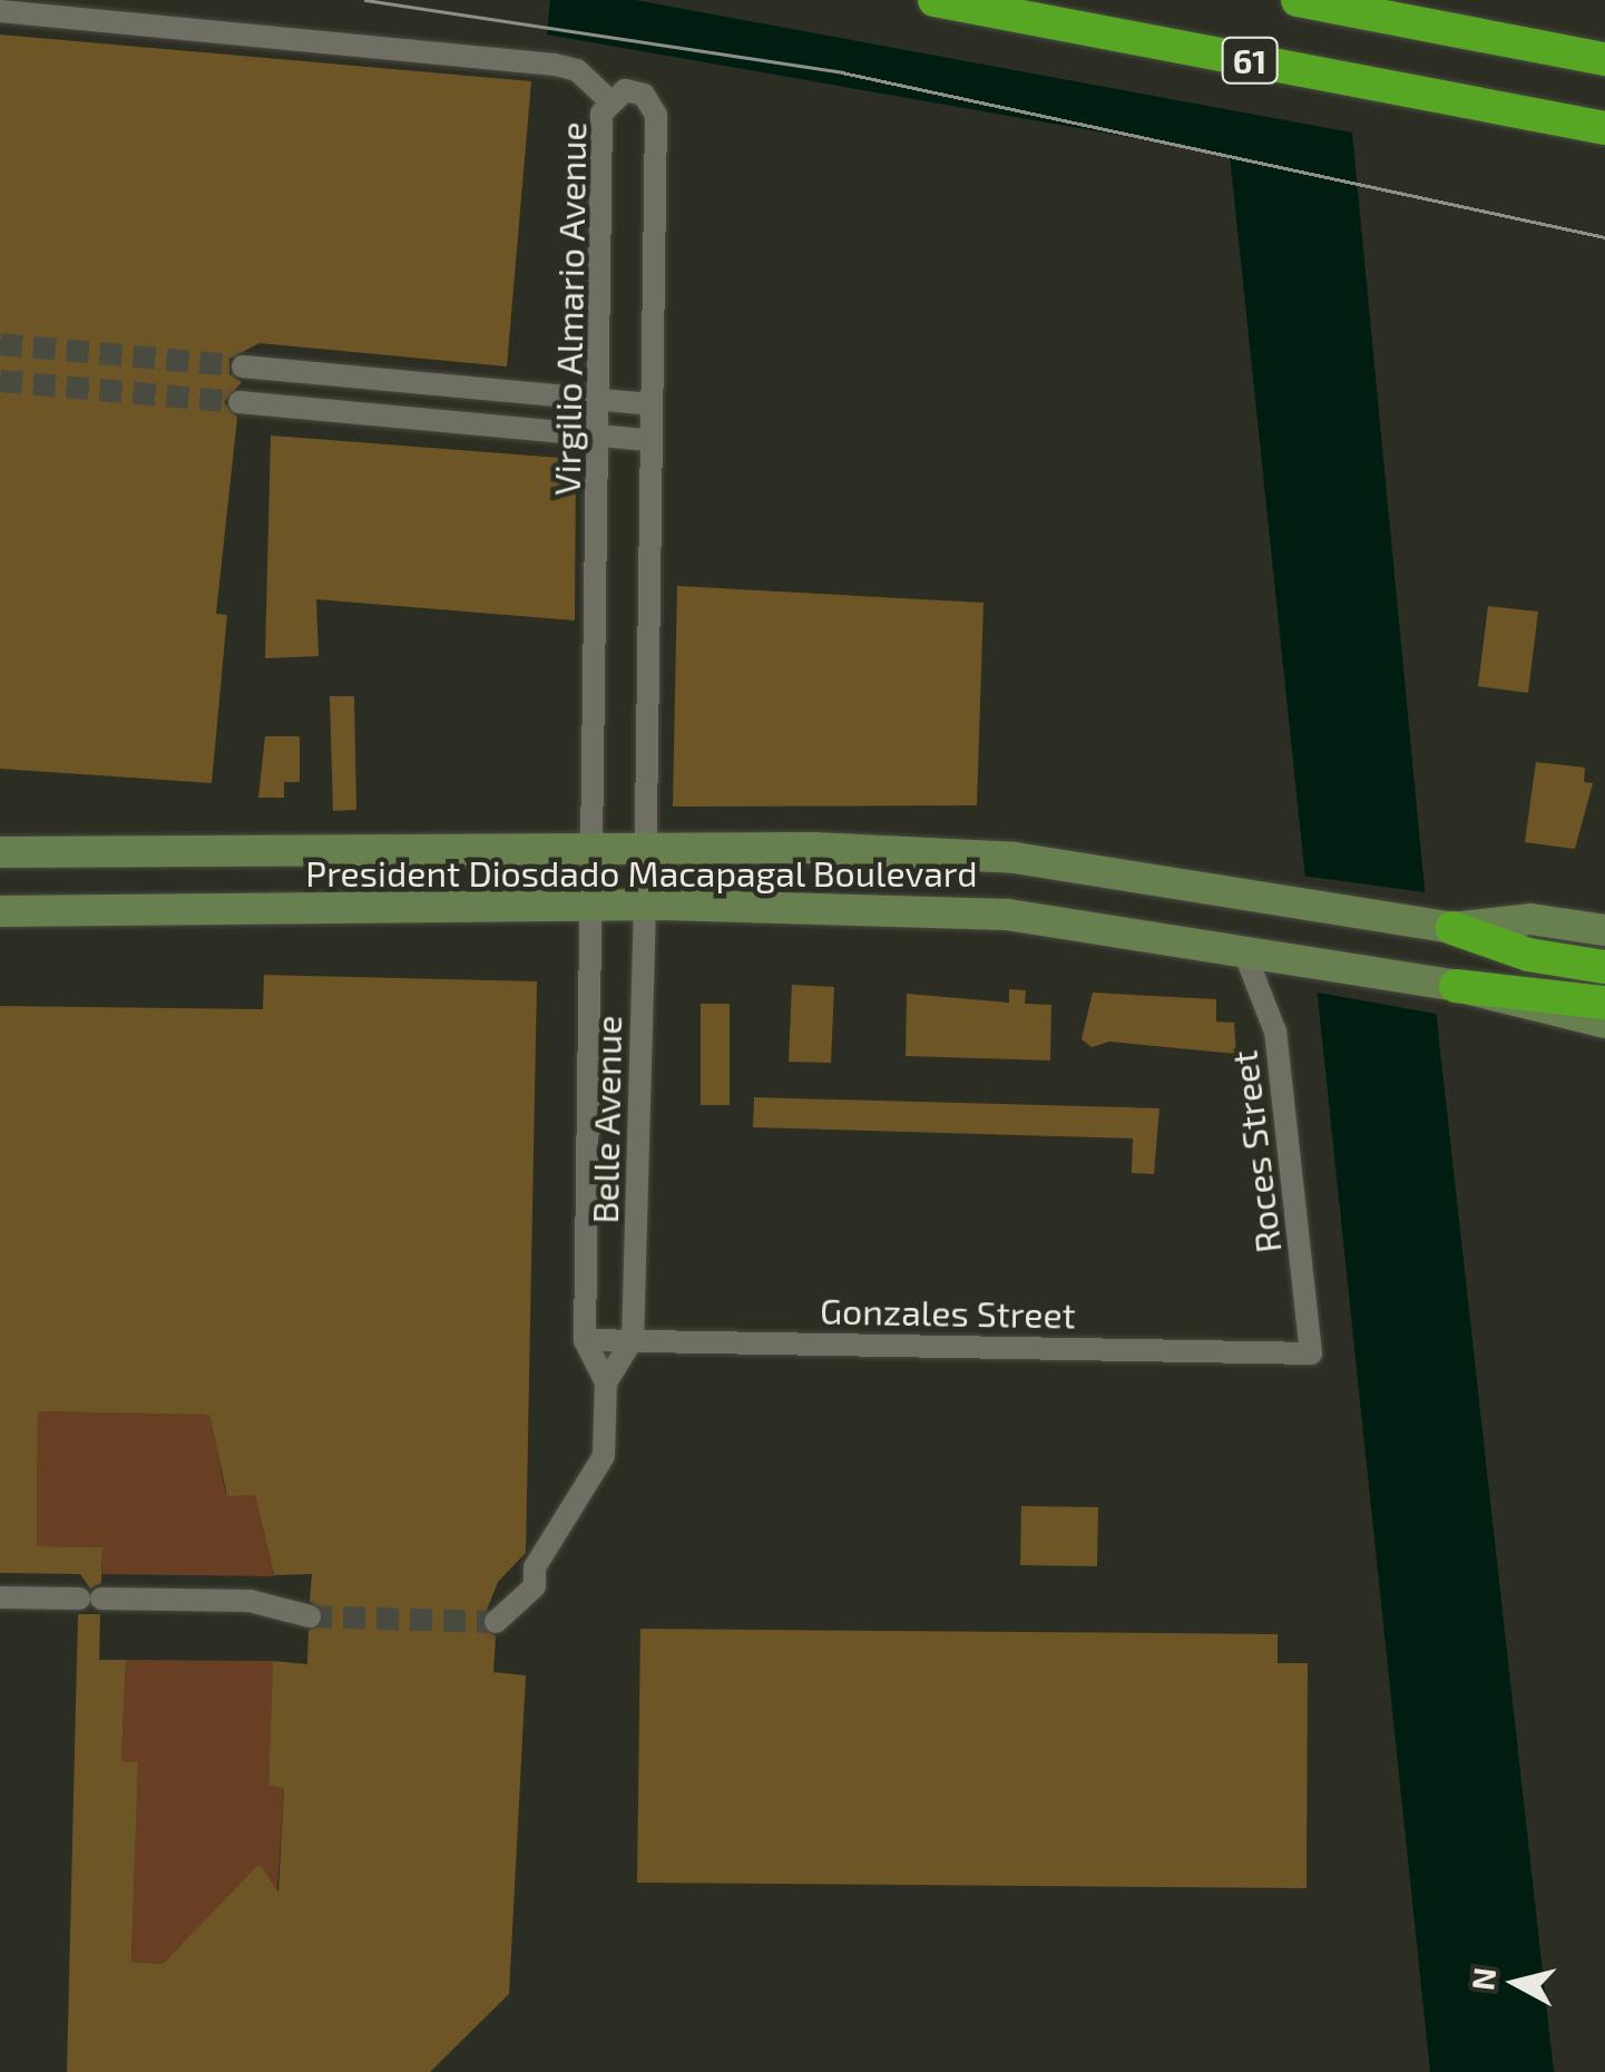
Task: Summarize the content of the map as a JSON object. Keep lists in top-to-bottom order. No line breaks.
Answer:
{"streets":{"highway":["61"],"main road":["President Diosdado Macapagal Boulevard"],"street":["Virgilio Almario Avenue","Belle Avenue","Roces Street","Gonzales Street"]},"crossings":[["Virgilio Almario Avenue","President Diosdado Macapagal Boulevard"],["Virgilio Almario Avenue","Belle Avenue"],["President Diosdado Macapagal Boulevard","Belle Avenue"],["President Diosdado Macapagal Boulevard","Roces Street"],["Belle Avenue","Gonzales Street"],["Roces Street","Gonzales Street"]],"north":"left"}
